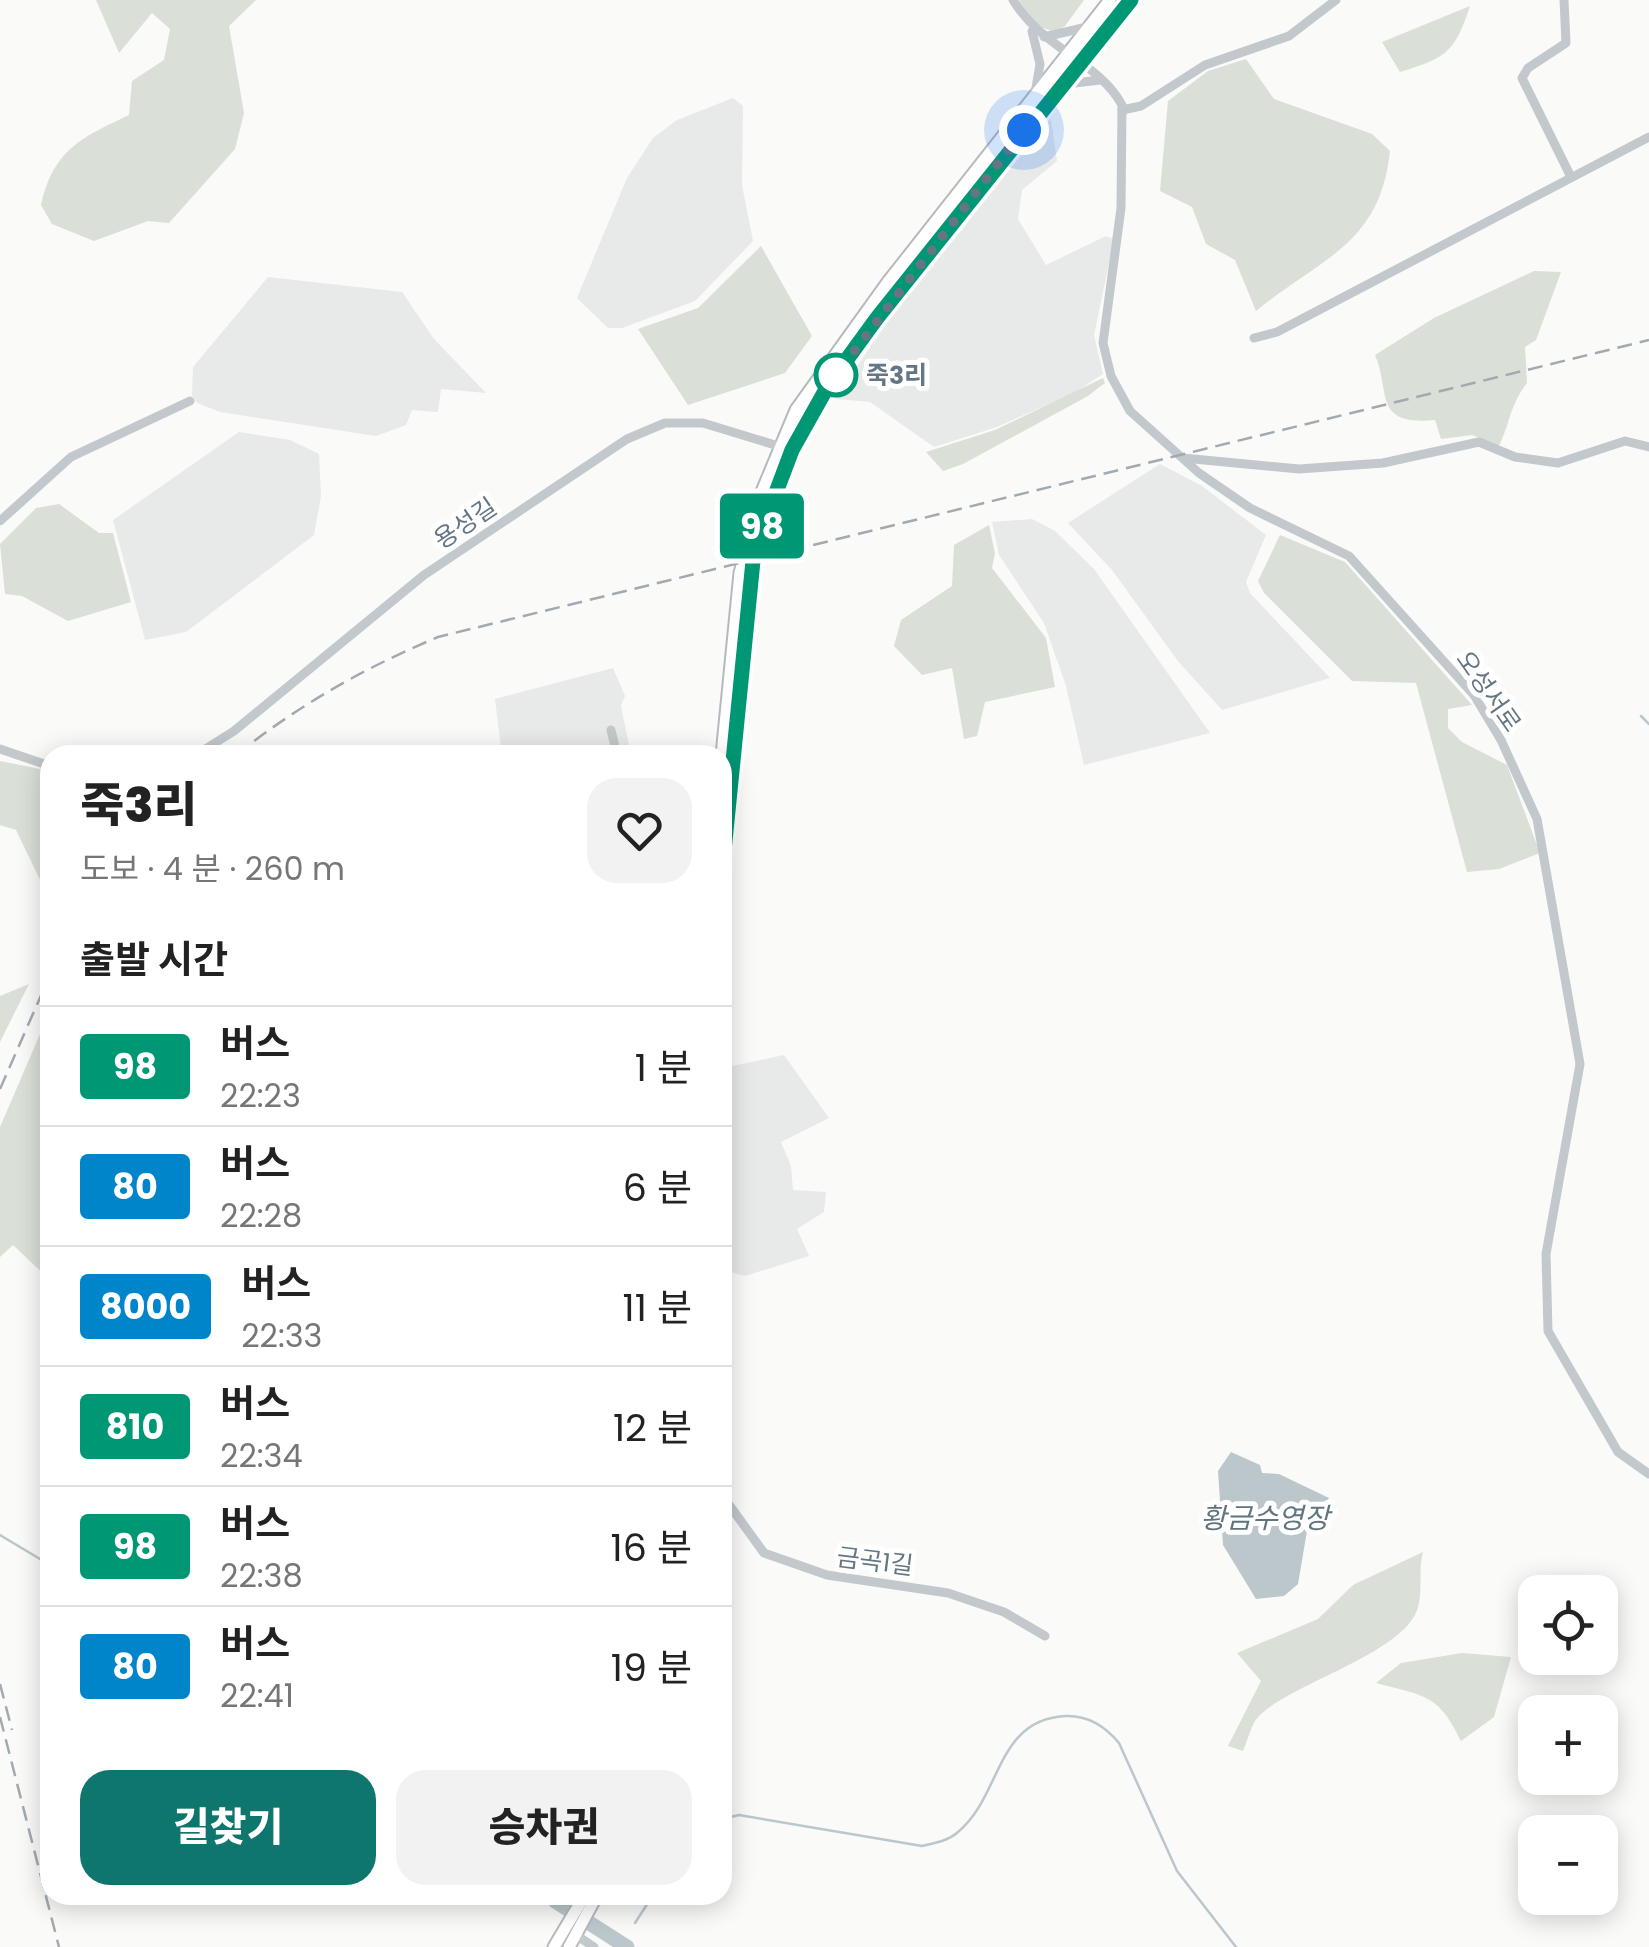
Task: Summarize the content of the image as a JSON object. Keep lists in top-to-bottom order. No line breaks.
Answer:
{"streets":{"street":["용성길","오성서로","금곡1길"]},"water":["황금수영장"],"places":["죽3리"],"lines":["bus line 98"],"page":{"on_map":"98","heading":[["죽3리","도보 · 4 분 · 260 m"],"출발 시간"],"list":[{"mark":"98","name":"버스","note":"22:23","value":"1 분"},{"mark":"80","name":"버스","note":"22:28","value":"6 분"},{"mark":"8000","name":"버스","note":"22:33","value":"11 분"},{"mark":"810","name":"버스","note":"22:34","value":"12 분"},{"mark":"98","name":"버스","note":"22:38","value":"16 분"},{"mark":"80","name":"버스","note":"22:41","value":"19 분"}],"map_buttons":["+","−"],"buttons":["길찾기","승차권"]}}
